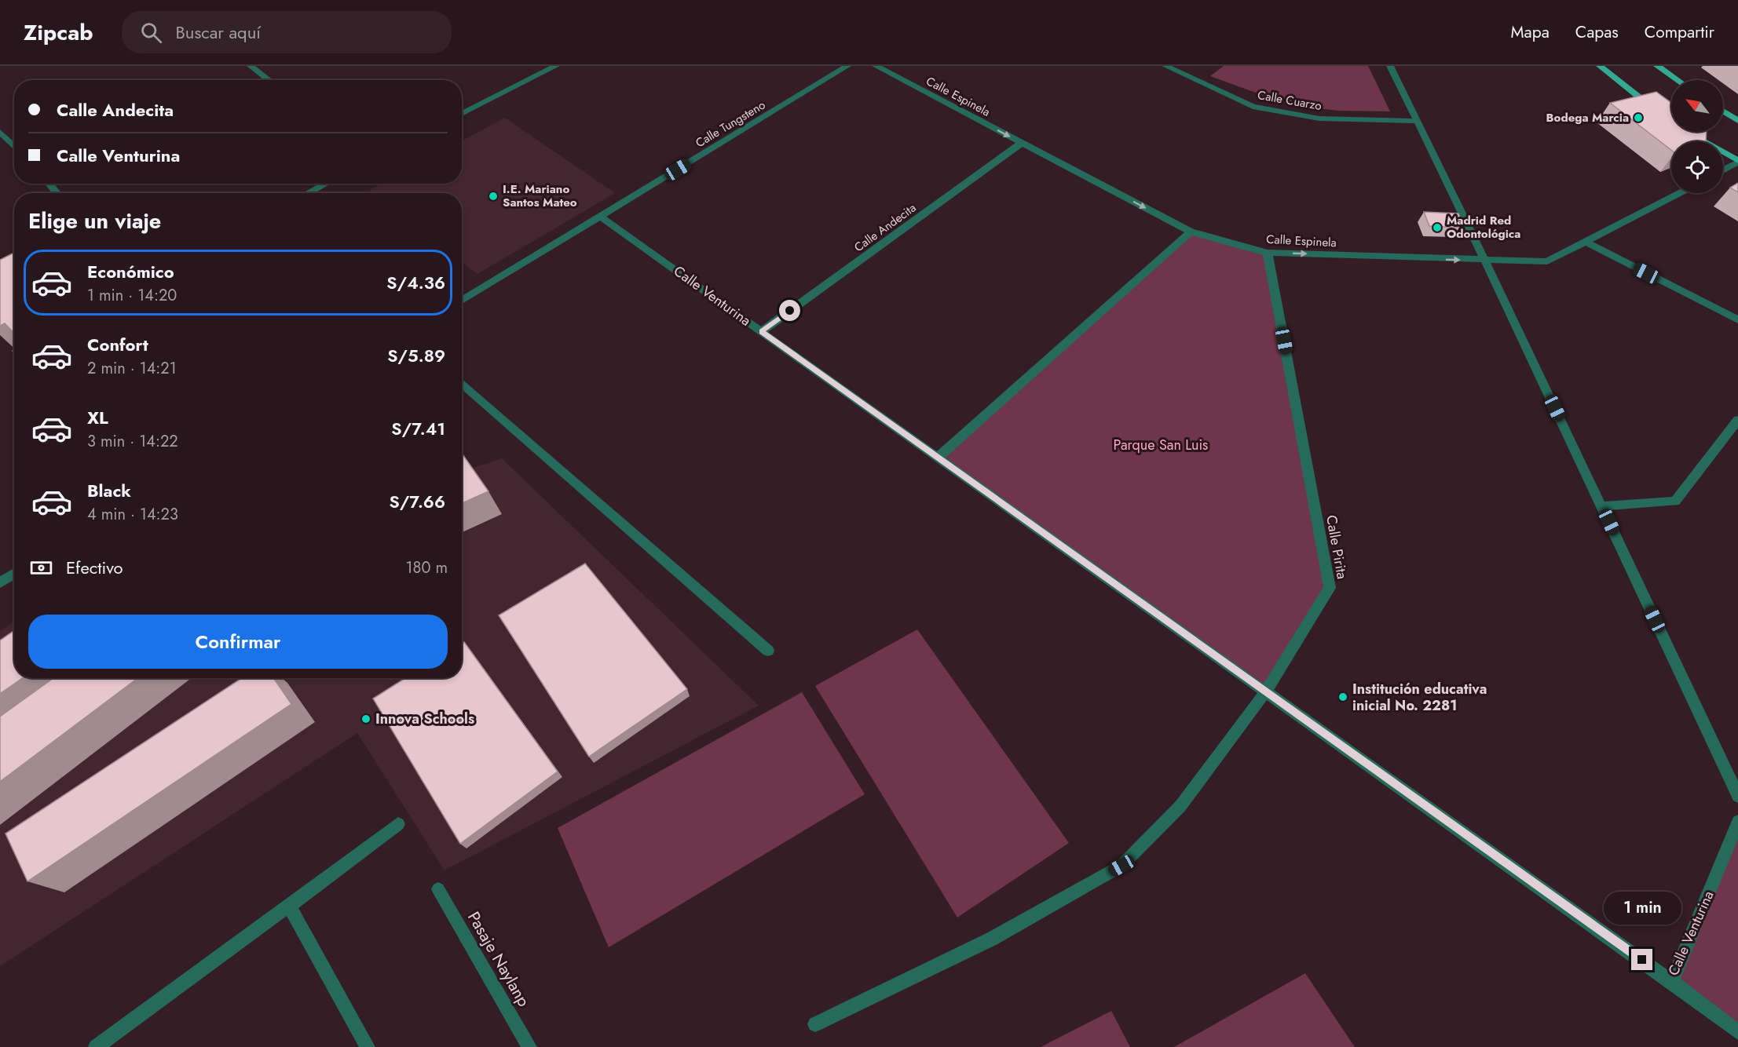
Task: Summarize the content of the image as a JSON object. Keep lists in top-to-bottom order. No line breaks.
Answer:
{"streets":{"street":["Calle Espinela","Calle Cuarzo","Calle Tungsteno","Calle Andecita","Calle Venturina","Calle Pirita","Pasaje Naylanp"]},"crossings":[["Calle Espinela","Calle Andecita"],["Calle Espinela","Calle Pirita"],["Calle Tungsteno","Calle Venturina"],["Calle Andecita","Calle Venturina"],["Calle Venturina","Calle Pirita"]],"one_way":["Calle Espinela"],"parks":["Parque San Luis"],"places":["Bodega Marcia","I.E. Mariano Santos Mateo","Madrid Red Odontológica","Institución educativa inicial No. 2281","Innova Schools"],"north":"top left","page":{"header":"Zipcab","search":"Buscar aquí","nav":["Mapa","Capas","Compartir"],"banner":["Calle Andecita","Calle Venturina"],"heading":"Elige un viaje","list":[{"name":"Económico","note":"1 min · 14:20","value":"S/4.36"},{"name":"Confort","note":"2 min · 14:21","value":"S/5.89"},{"name":"XL","note":"3 min · 14:22","value":"S/7.41"},{"name":"Black","note":"4 min · 14:23","value":"S/7.66"}],"pay":["Efectivo","180 m"],"buttons":"Confirmar","bubble":"1 min"}}
